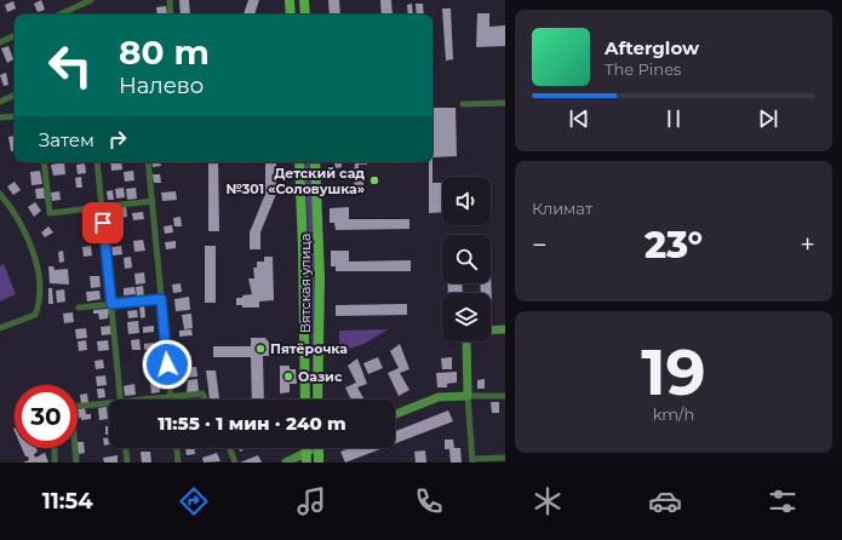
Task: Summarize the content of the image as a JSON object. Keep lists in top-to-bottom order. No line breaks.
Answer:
{"streets":{"main road":["Вятская улица"]},"places":["Детский сад №301 «Соловушка»","Пятёрочка","Оазис"],"page":{"turn":["80 m","Налево"],"song":["Afterglow","The Pines"],"then":"Затем","tile":["Климат",["19","km/h"]],"heat":["−","23°","+"],"limit":"30","trip":"11:55 · 1 мин · 240 m","tabs":"11:54"}}
